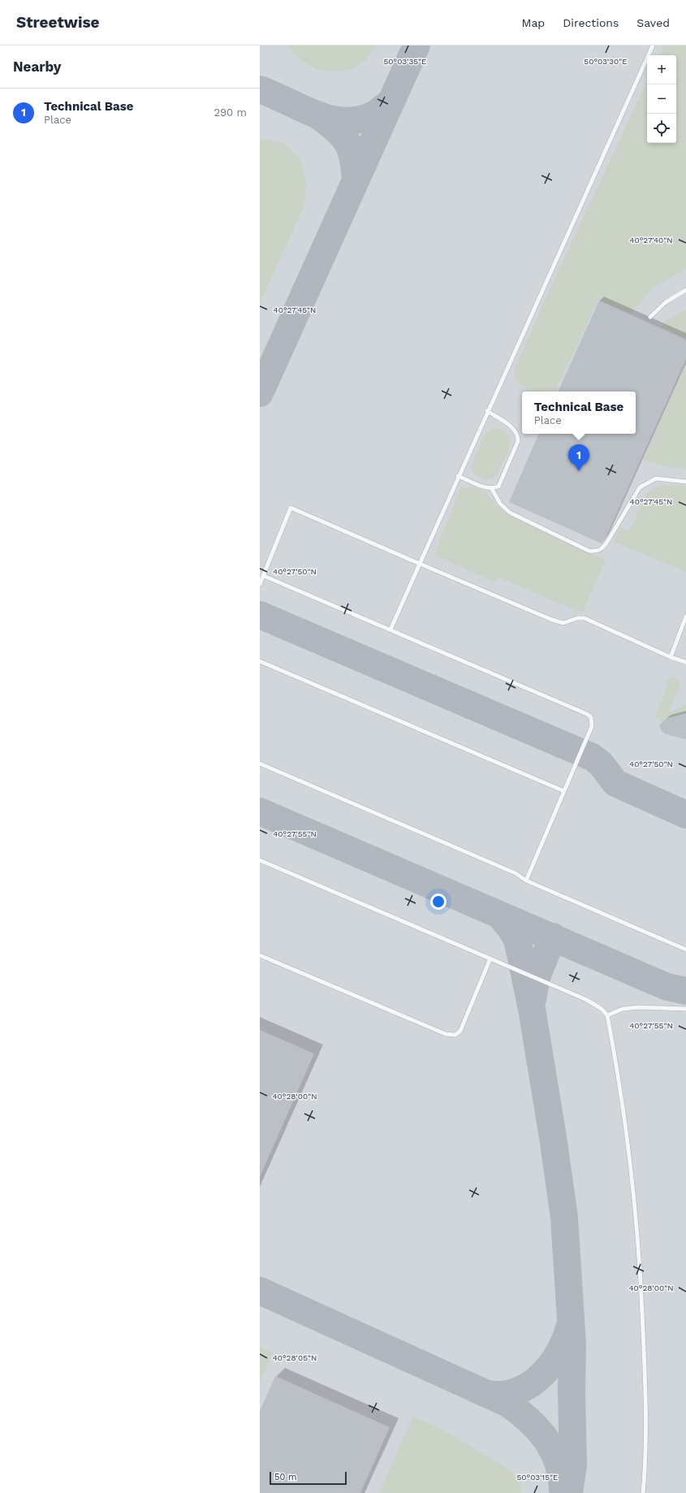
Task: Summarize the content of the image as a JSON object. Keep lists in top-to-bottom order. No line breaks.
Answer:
{"scale_bar":"50 m","page":{"header":"Streetwise","nav":["Map","Directions","Saved"],"heading":"Nearby","map_buttons":["+","−"],"list":[{"mark":"1","name":"Technical Base","note":"Place","value":"290 m"}],"popup":["Technical Base","Place"],"pins":"1","scale":"50 m"},"coordinates":["50°03'35\"E","50°03'30\"E","40°27'40\"N","40°27'45\"N","40°27'50\"N","40°27'55\"N","40°28'00\"N","40°28'05\"N","50°03'15\"E"]}
